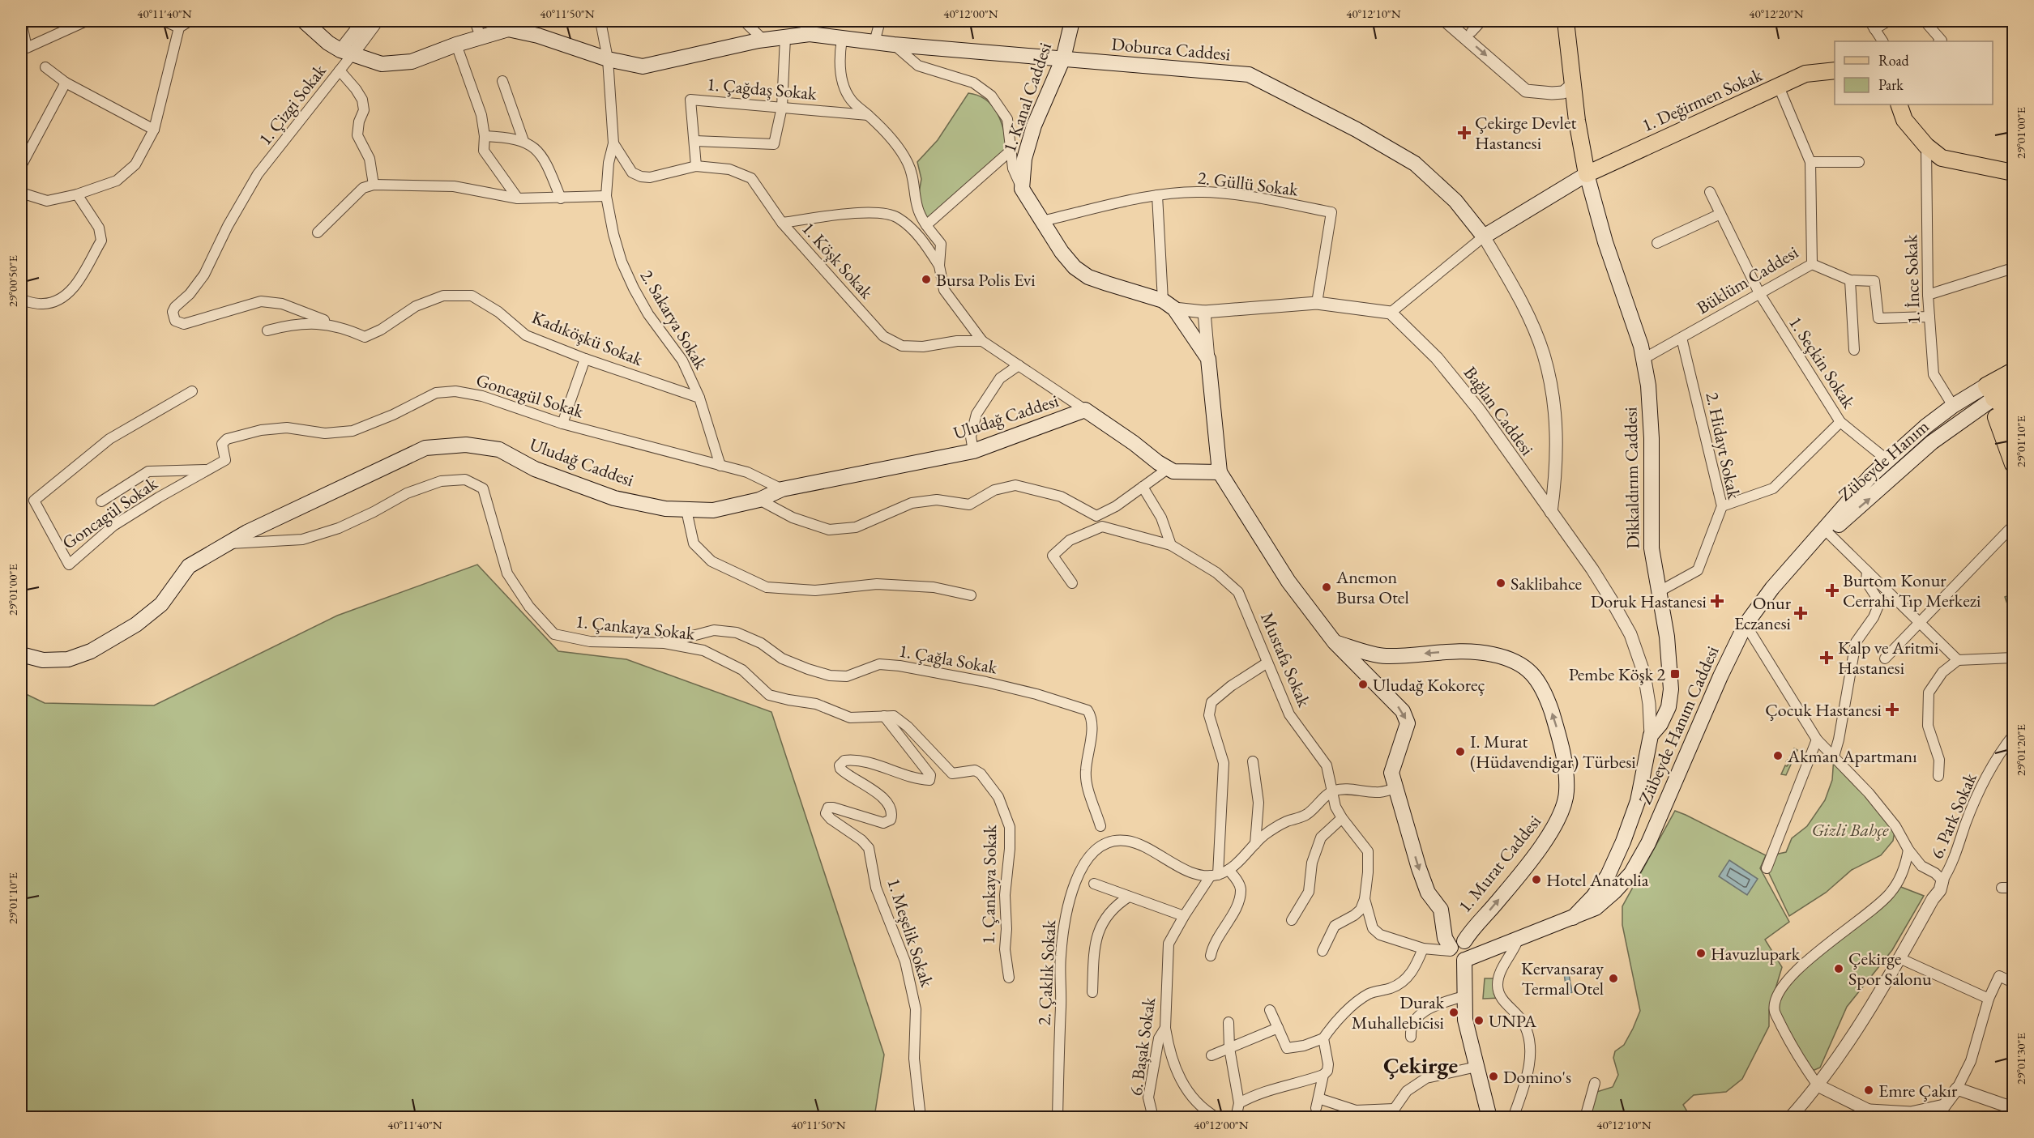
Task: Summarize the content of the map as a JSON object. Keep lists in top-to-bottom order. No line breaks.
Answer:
{"streets":{"main road":["Doburca Caddesi","1. Kanal Caddesi","1. Değirmen Sokak","Uludağ Caddesi","Zübeyde Hanım","Dikkaldırım Caddesi","Zübeyde Hanım Caddesi","1. Murat Caddesi"],"street":["1. Çağdaş Sokak","1. Çizgi Sokak","2. Güllü Sokak","1. Köşk Sokak","Büklüm Caddesi","1. İnce Sokak","2. Sakarya Sokak","Kadıköşkü Sokak","1. Seçkin Sokak","Goncagül Sokak","Bağlan Caddesi","2. Hidayt Sokak","1. Çankaya Sokak","1. Çağla Sokak","Mustafa Sokak","6. Park Sokak","1. Meşelik Sokak","2. Çaklık Sokak","6. Başak Sokak"]},"crossings":[["Doburca Caddesi","1. Kanal Caddesi"],["Doburca Caddesi","1. Çizgi Sokak"],["1. Değirmen Sokak","Büklüm Caddesi"],["1. Değirmen Sokak","Dikkaldırım Caddesi"],["1. Çizgi Sokak","Kadıköşkü Sokak"],["Büklüm Caddesi","1. Seçkin Sokak"],["Büklüm Caddesi","2. Hidayt Sokak"],["Büklüm Caddesi","Dikkaldırım Caddesi"],["1. İnce Sokak","Zübeyde Hanım Caddesi"],["2. Sakarya Sokak","Kadıköşkü Sokak"],["1. Seçkin Sokak","Zübeyde Hanım Caddesi"],["Goncagül Sokak","Uludağ Caddesi"],["Bağlan Caddesi","Dikkaldırım Caddesi"],["Uludağ Caddesi","1. Çankaya Sokak"],["2. Hidayt Sokak","Dikkaldırım Caddesi"],["Zübeyde Hanım","Zübeyde Hanım Caddesi"],["Dikkaldırım Caddesi","Zübeyde Hanım Caddesi"],["1. Çankaya Sokak","1. Çağla Sokak"],["1. Çankaya Sokak","1. Meşelik Sokak"],["Mustafa Sokak","1. Murat Caddesi"],["Zübeyde Hanım Caddesi","6. Park Sokak"],["2. Çaklık Sokak","6. Başak Sokak"]],"one_way":["Zübeyde Hanım"],"districts":["Çekirge"],"parks":["Gizli Bahçe"],"places":{"health":["Çekirge Devlet Hastanesi","Burtom Konur Cerrahi Tıp Merkezi","Doruk Hastanesi","Onur Eczanesi","Kalp ve Aritmi Hastanesi","Çocuk Hastanesi"],"other":["Bursa Polis Evi","Saklibahce","Anemon Bursa Otel","Uludağ Kokoreç","I. Murat (Hüdavendigar) Türbesi","Akman Apartmanı","Hotel Anatolia","Havuzlupark","Çekirge Spor Salonu","Kervansaray Termal Otel","Durak Muhallebicisi","UNPA","Domino's","Emre Çakır"],"transit":["Pembe Köşk 2"]},"legend":["Road","Park"],"coordinates":["40°11'40\"N","40°11'50\"N","40°12'00\"N","40°12'10\"N","40°12'20\"N","29°01'00\"E","29°00'50\"E","29°01'10\"E","29°01'20\"E","29°01'30\"E"]}
